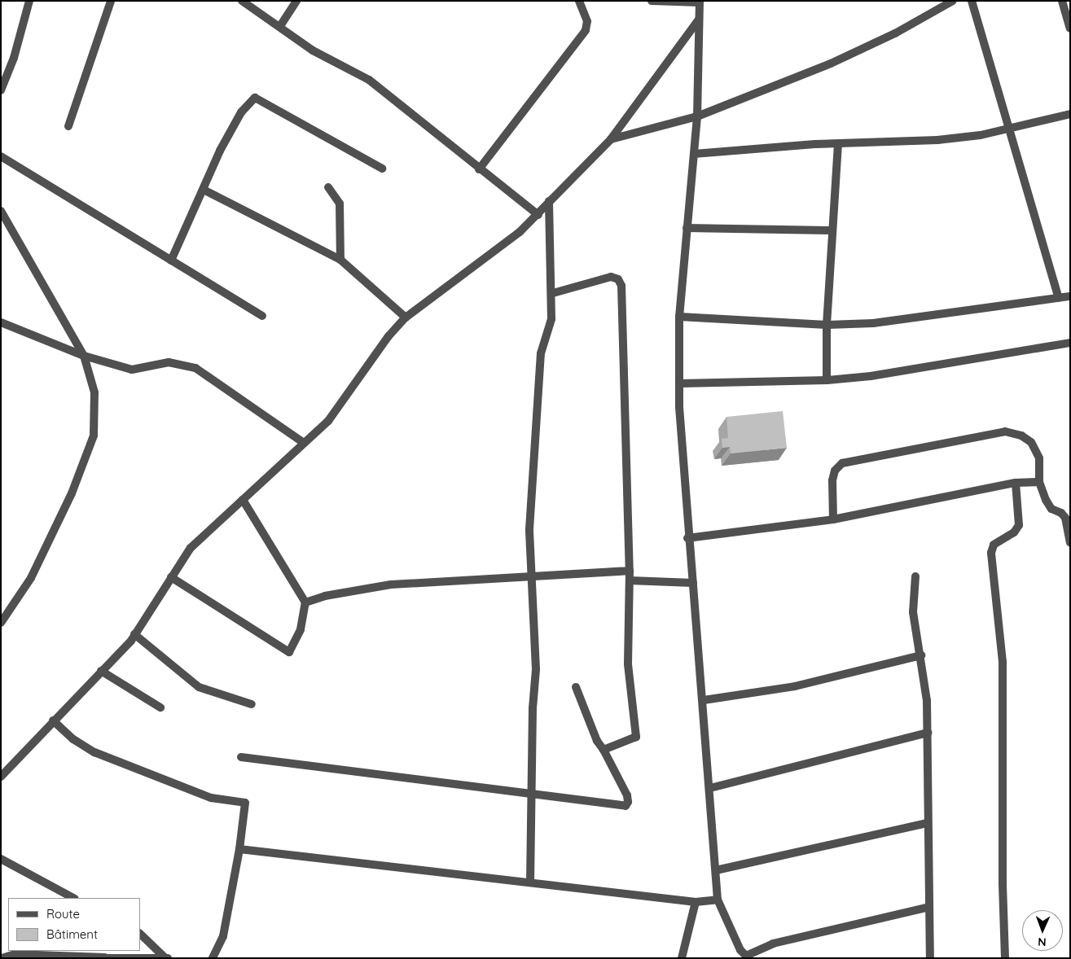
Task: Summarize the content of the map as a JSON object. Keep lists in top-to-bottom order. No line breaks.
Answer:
{"legend":["Route","Bâtiment"],"north":"bottom"}
